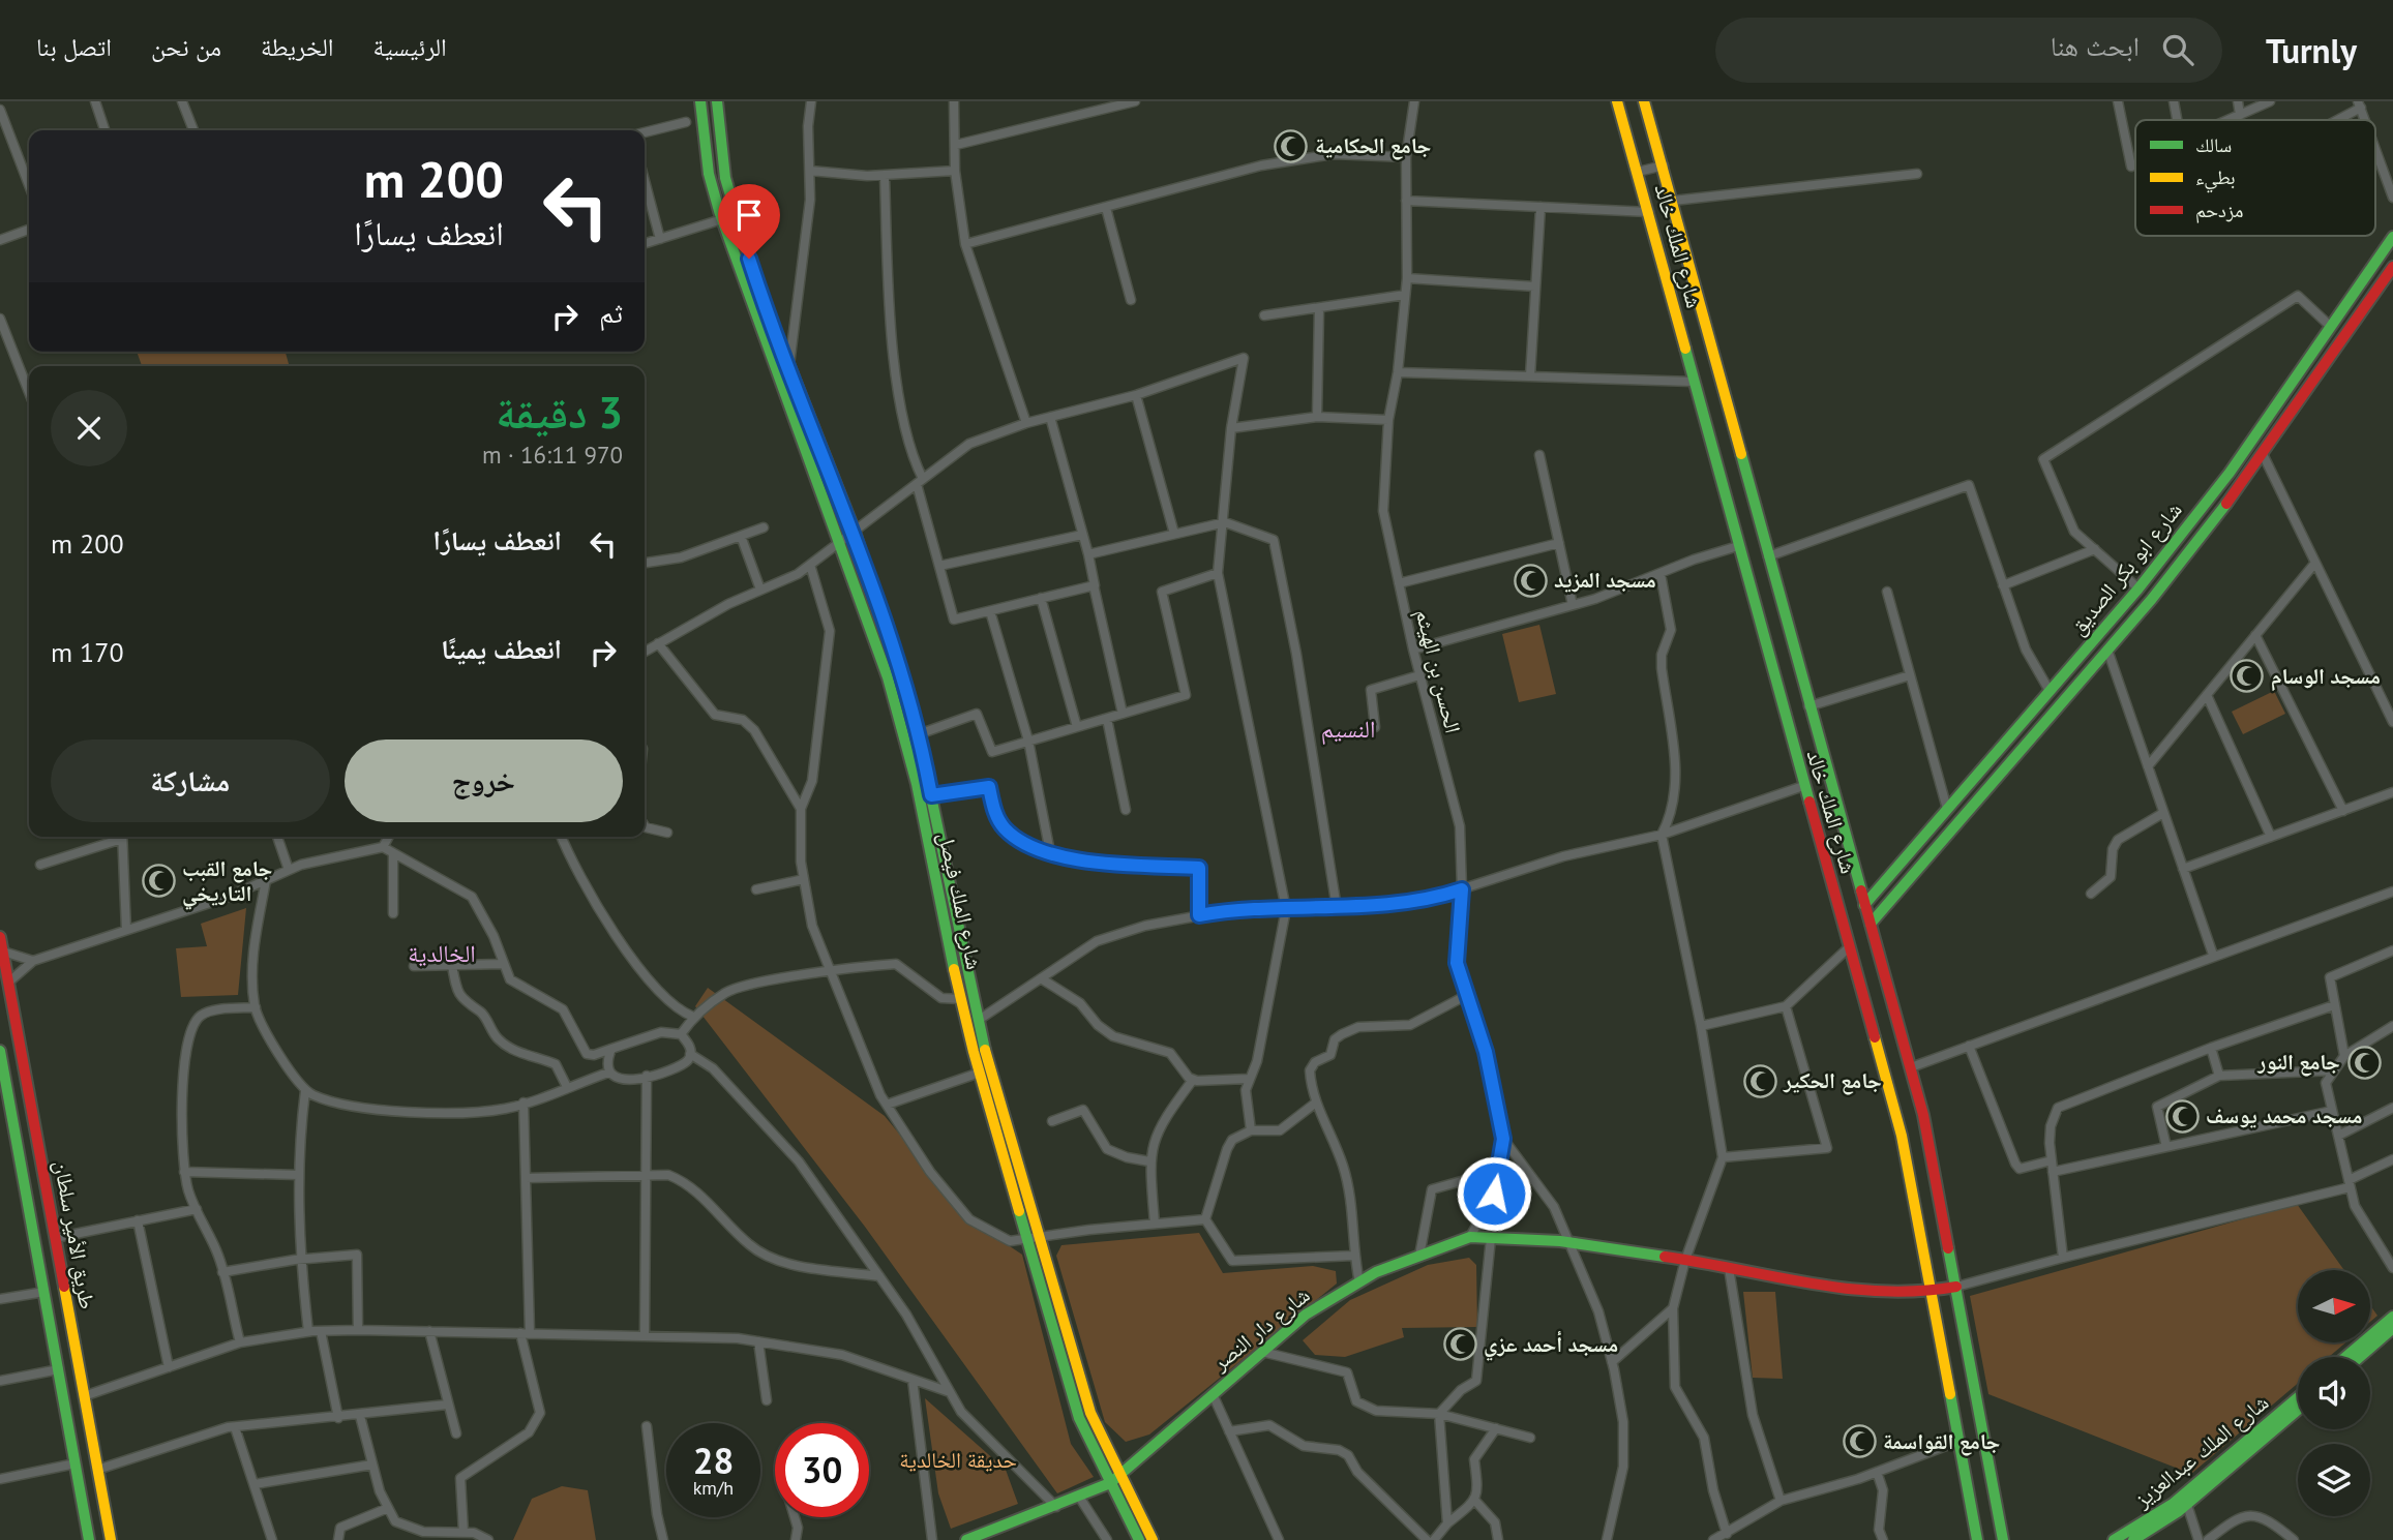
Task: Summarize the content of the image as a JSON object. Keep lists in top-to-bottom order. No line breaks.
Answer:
{"streets":{"main road":["شارع الملك خالد","شارع ابو بكر الصديق","شارع الملك فيصل","طريق الأمير سلطان","شارع دار النصر","شارع الملك عبدالعزيز"],"street":["الحسن بن الهيثم"]},"crossings":[["شارع الملك خالد","شارع ابو بكر الصديق"],["شارع الملك خالد","شارع دار النصر"],["الحسن بن الهيثم","شارع دار النصر"],["شارع الملك فيصل","شارع دار النصر"]],"districts":["النسيم","الخالدية"],"parks":["حديقة الخالدية"],"places":{"mosque":["جامع الحكامية","مسجد المزيد","مسجد الوسام","جامع القبب التاريخي","جامع النور","جامع الحكير","مسجد محمد يوسف","مسجد أحمد عزي","جامع القواسمة"]},"legend":["سالك","بطيء","مزدحم"],"north":"right","page":{"header":"Turnly","search":"ابحث هنا","nav":["الرئيسية","الخريطة","من نحن","اتصل بنا"],"turn":["200 m","انعطف يسارًا"],"then":"ثم","heading":["3 دقيقة","970 m · 16:11"],"list":[{"name":"انعطف يسارًا","value":"200 m"},{"name":"انعطف يمينًا","value":"170 m"}],"buttons":["خروج","مشاركة"],"speed":"28 km/h","limit":"30"}}
